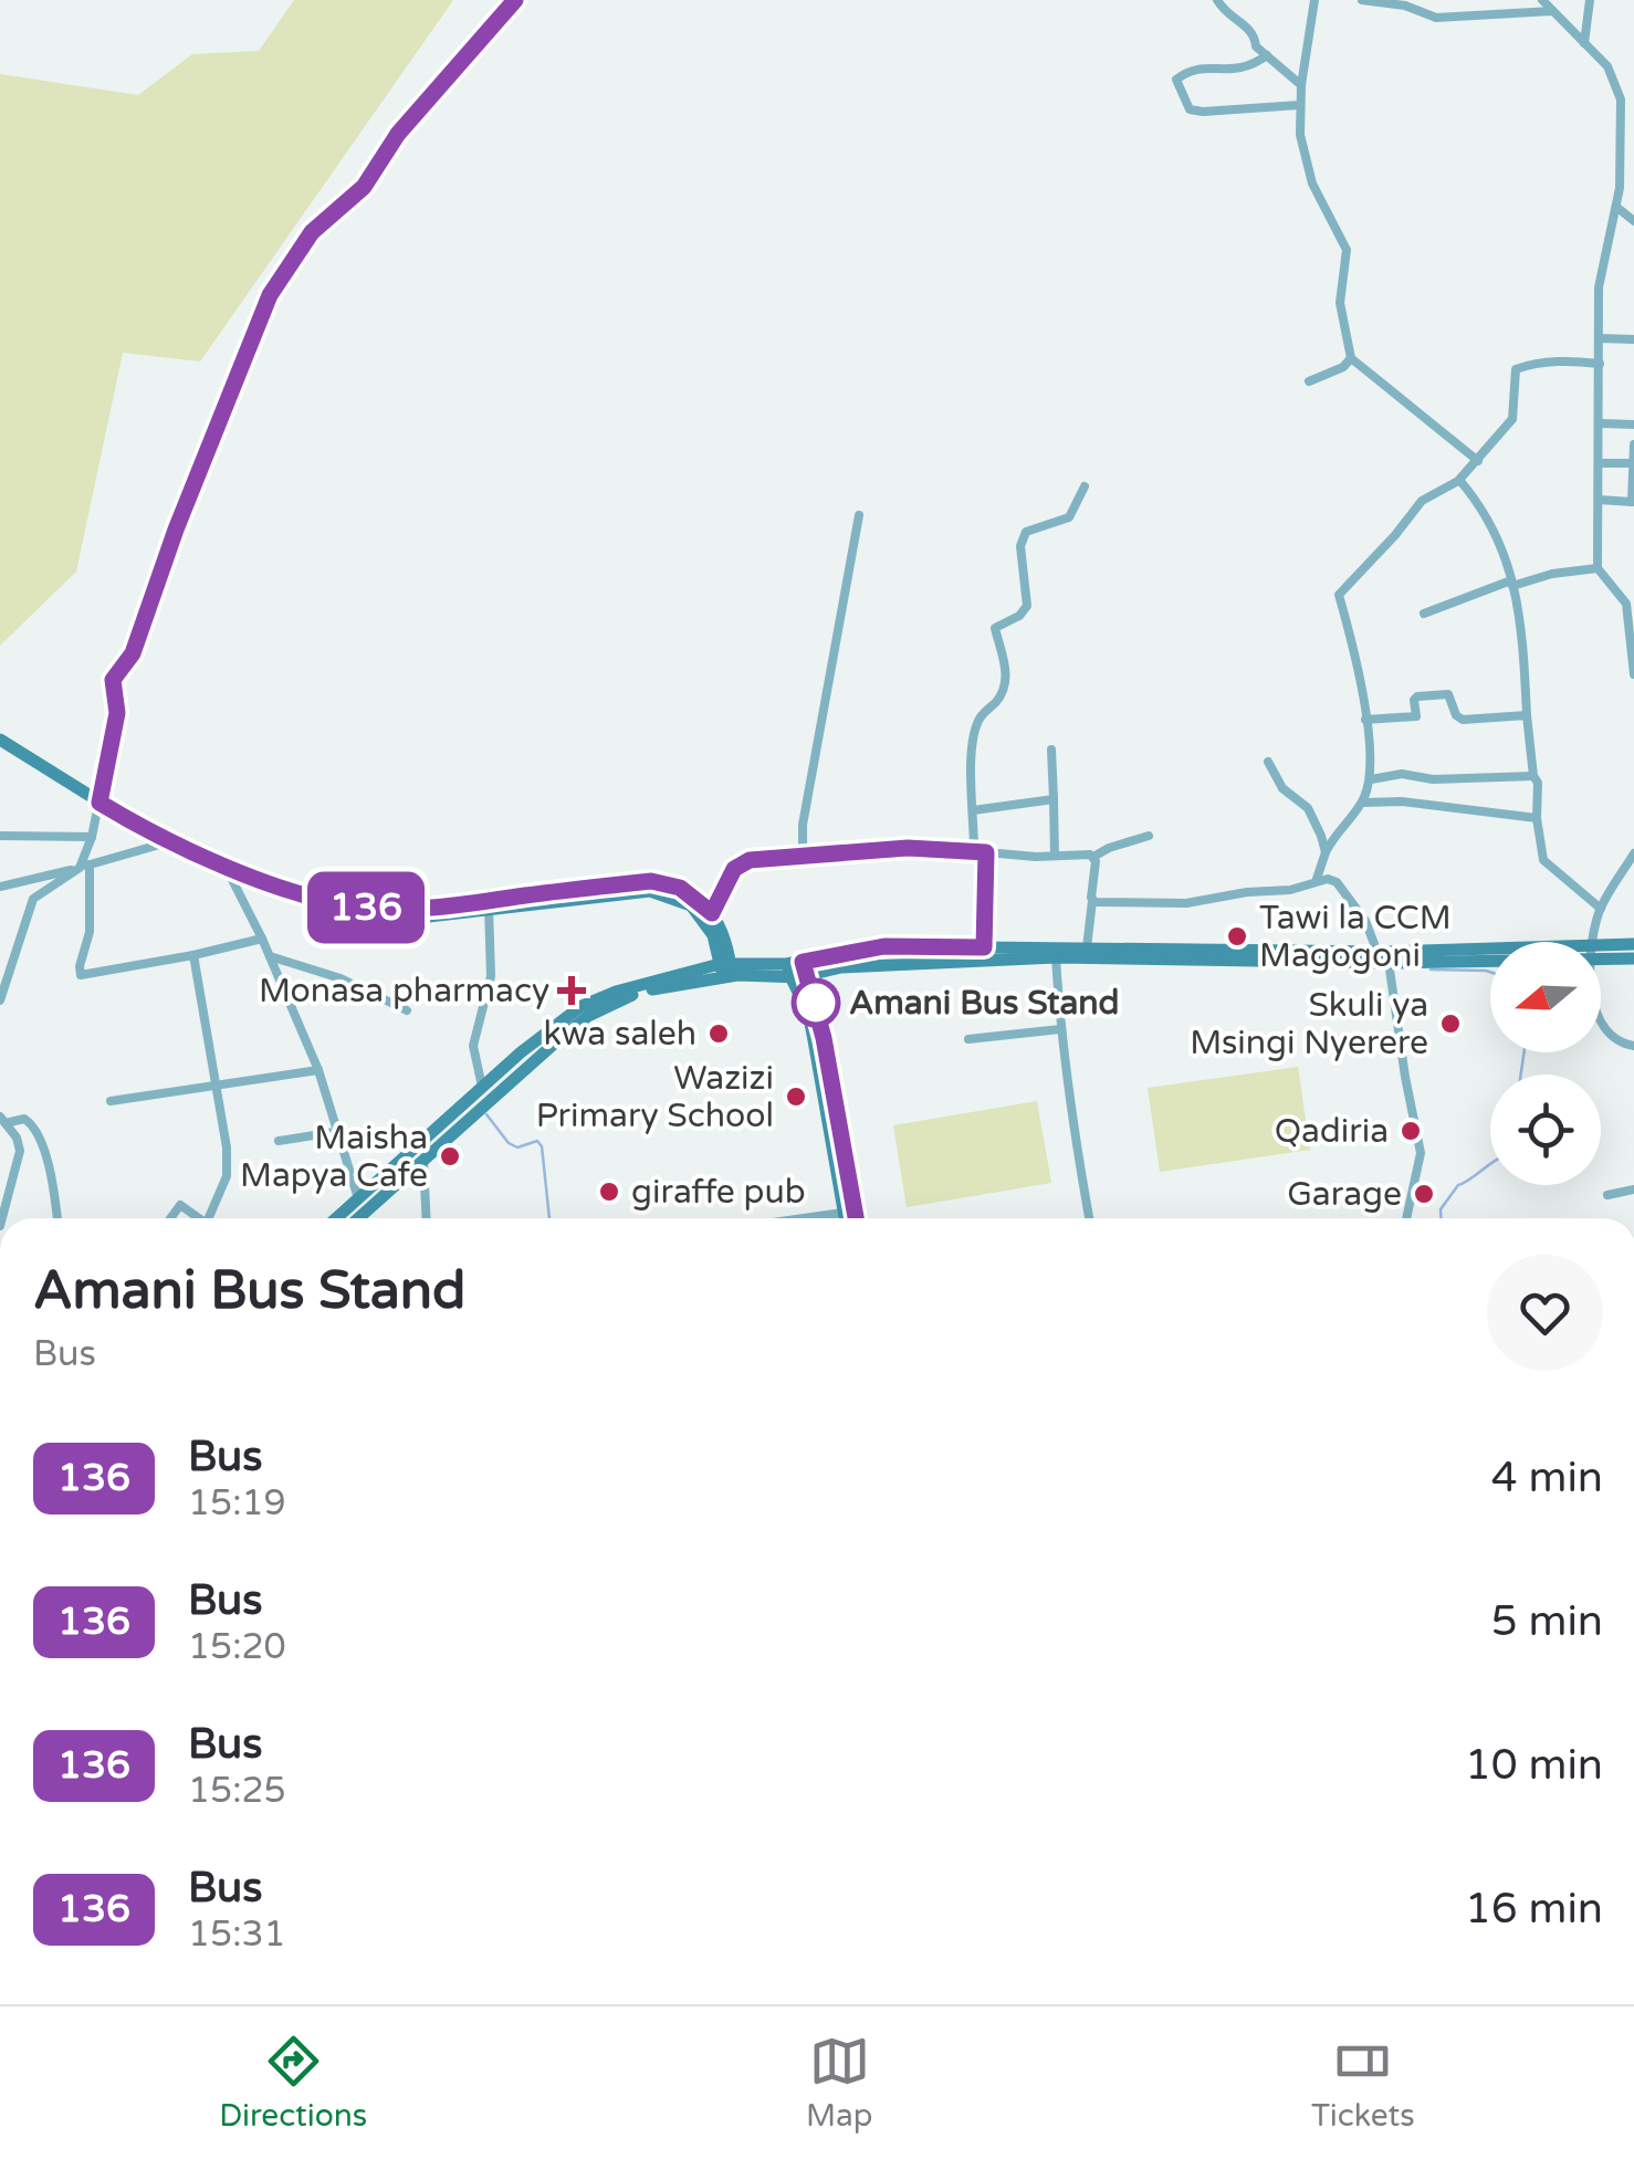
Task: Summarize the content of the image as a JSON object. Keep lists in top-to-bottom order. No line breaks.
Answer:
{"places":{"other":["Tawi la CCM Magogoni","Amani Bus Stand","Skuli ya Msingi Nyerere","kwa saleh","Wazizi Primary School","Qadiria","Maisha Mapya Cafe","giraffe pub","Garage"],"health":["Monasa pharmacy"]},"lines":["bus line 136"],"north":"left","page":{"on_map":"136","heading":["Amani Bus Stand","Bus"],"list":[{"mark":"136","name":"Bus","note":"15:19","value":"4 min"},{"mark":"136","name":"Bus","note":"15:20","value":"5 min"},{"mark":"136","name":"Bus","note":"15:25","value":"10 min"},{"mark":"136","name":"Bus","note":"15:31","value":"16 min"}],"tabs":["Directions","Map","Tickets"]}}
